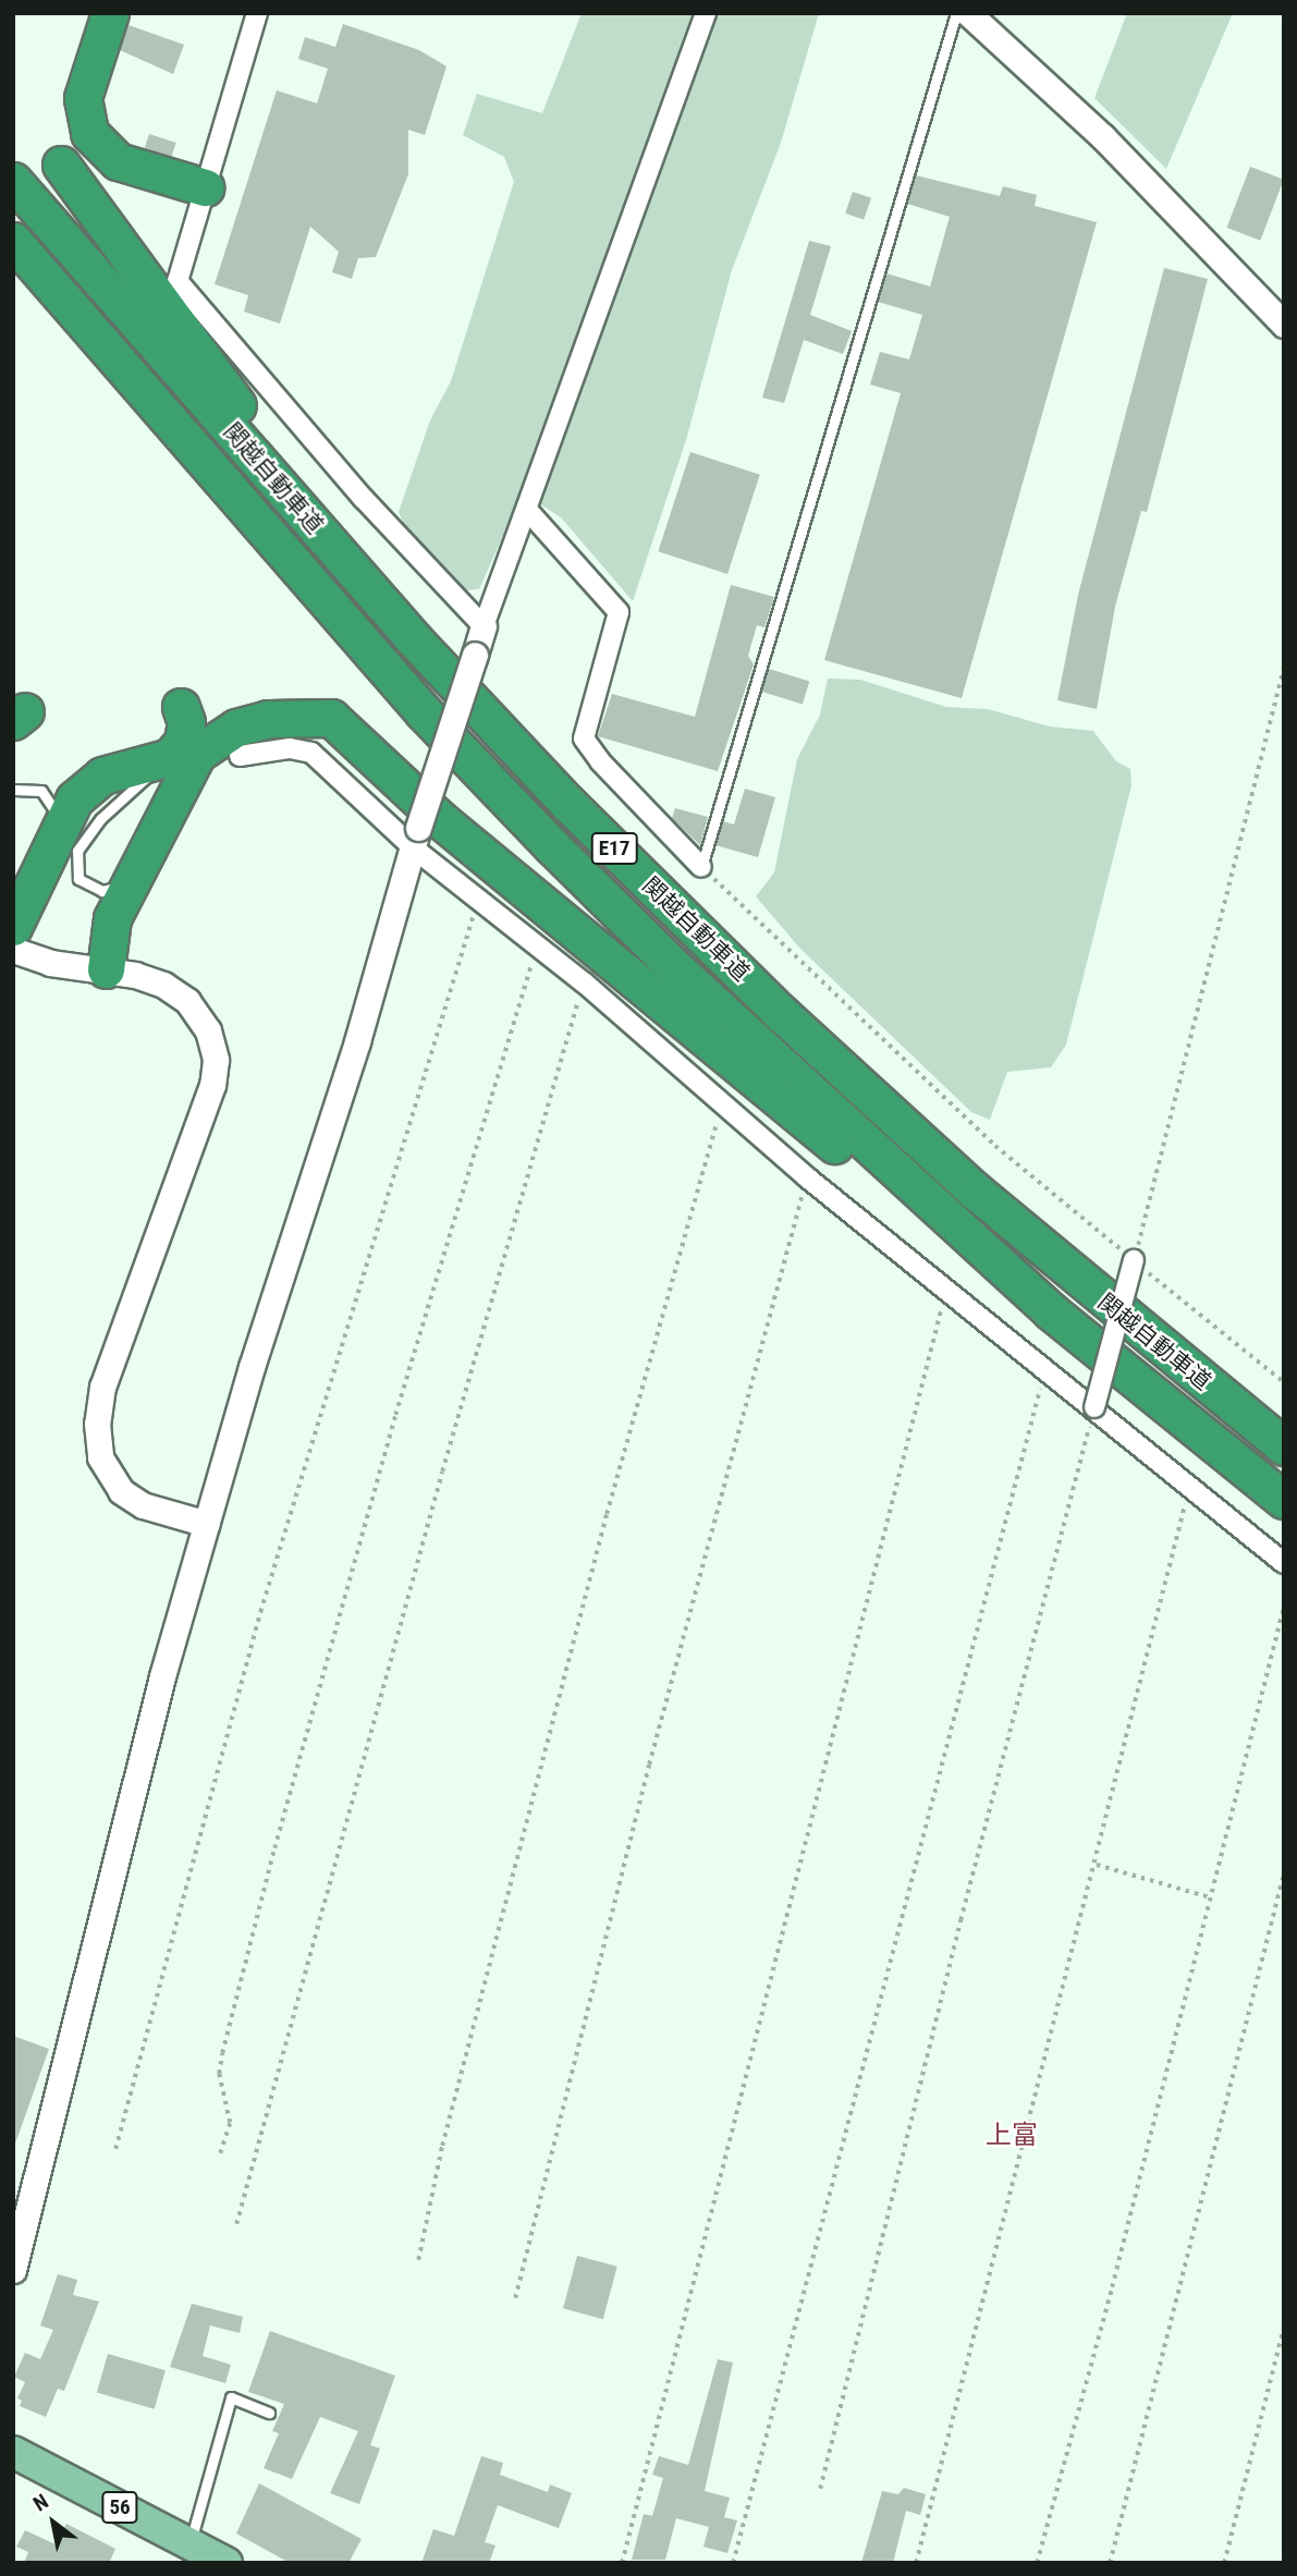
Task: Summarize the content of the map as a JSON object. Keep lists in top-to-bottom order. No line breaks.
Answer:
{"streets":{"highway":["関越自動車道","E17"],"main road":["56"]},"districts":["上富"],"north":"top left"}
